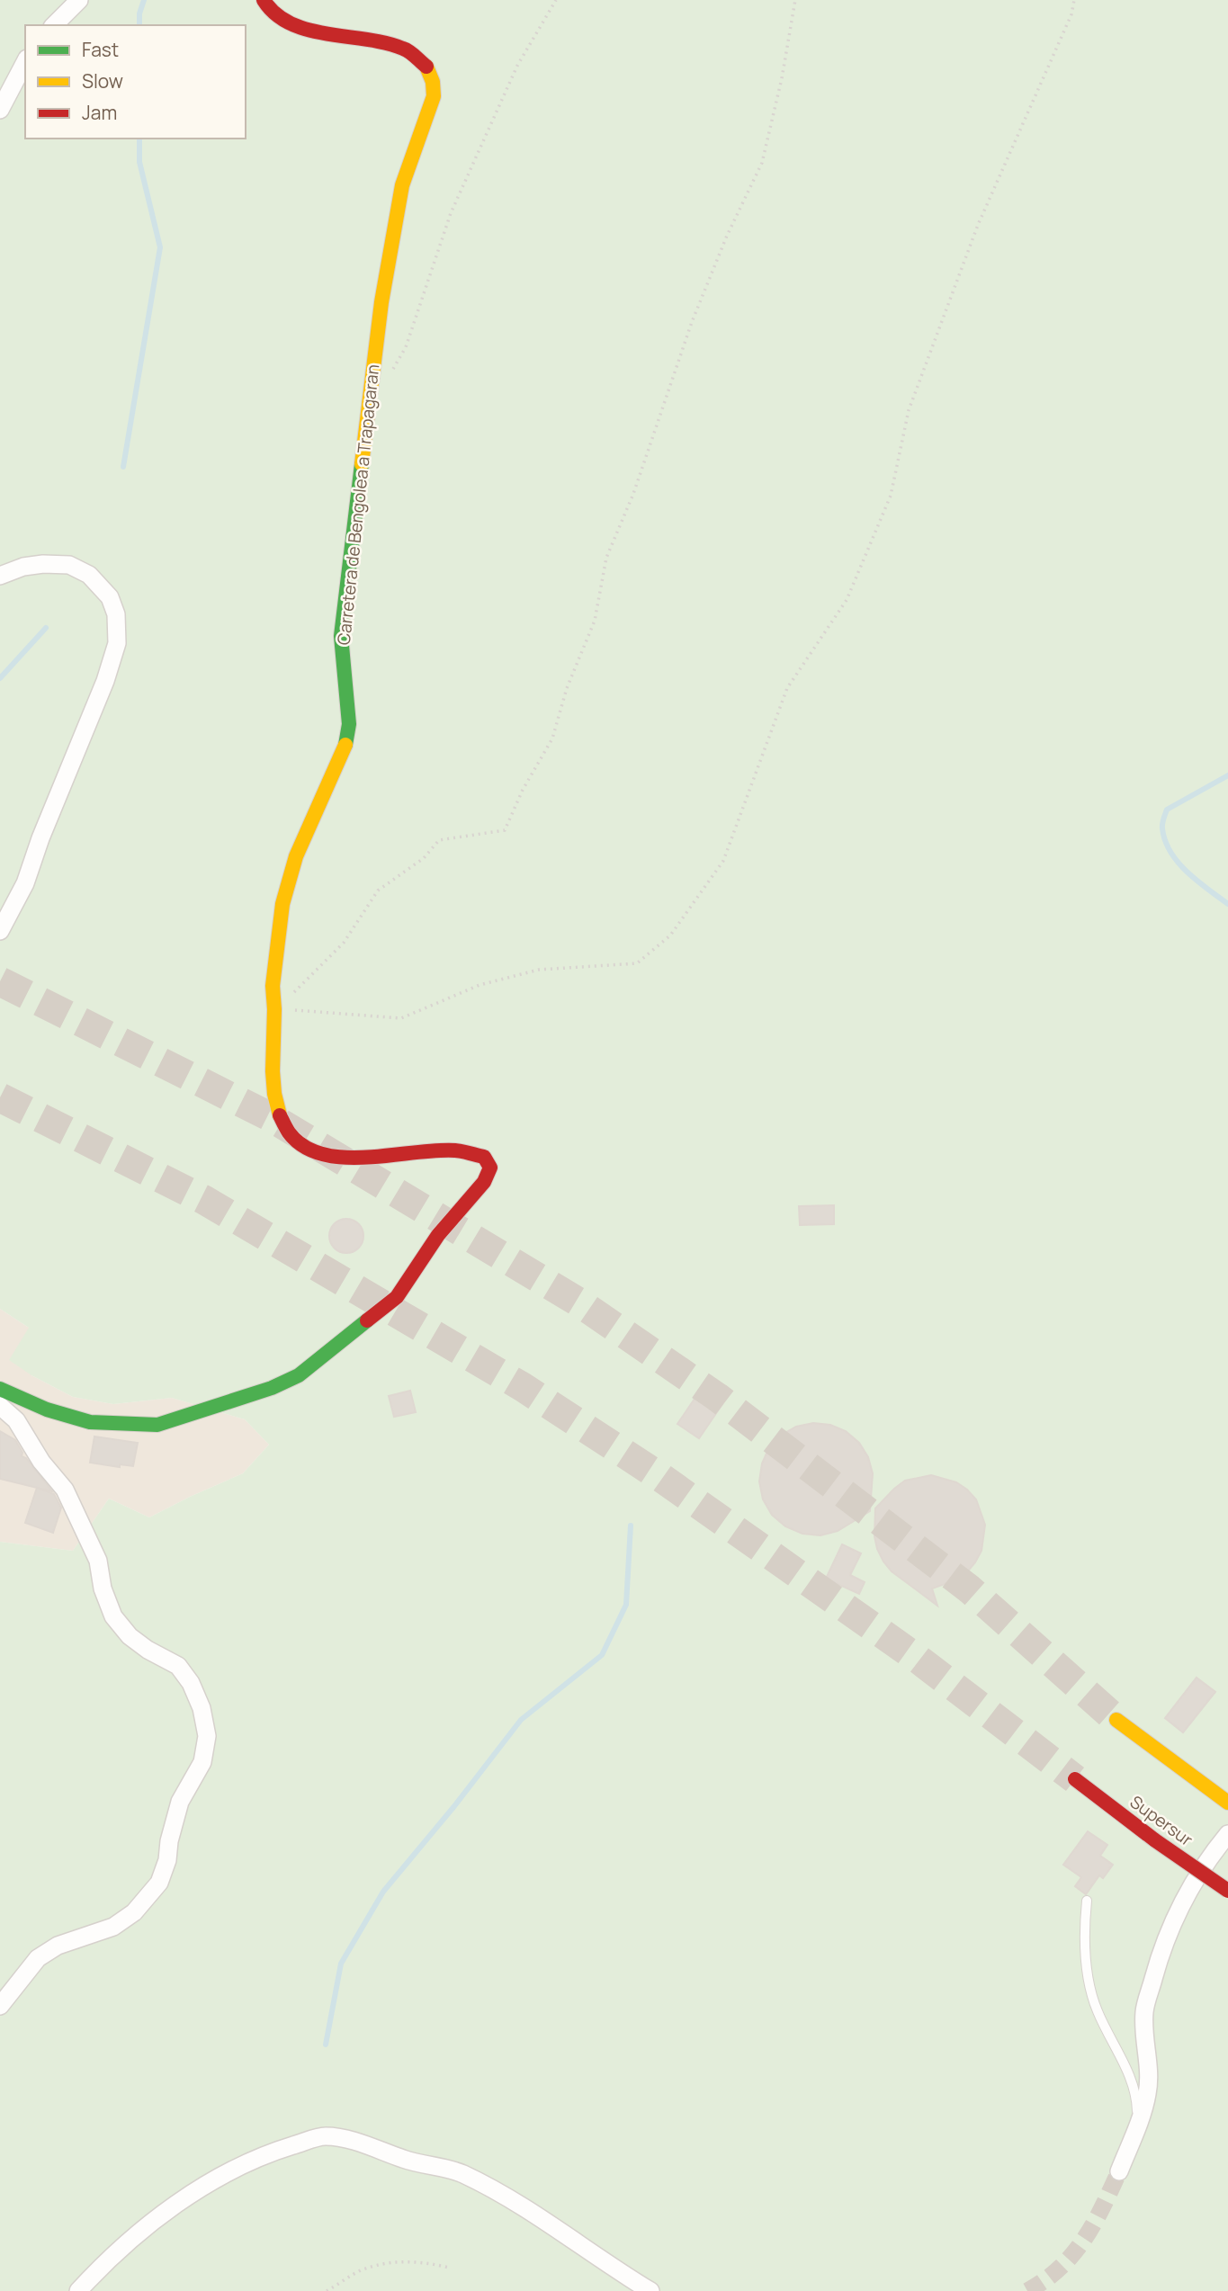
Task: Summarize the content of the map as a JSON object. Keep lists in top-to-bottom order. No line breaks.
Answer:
{"streets":{"main road":["Carretera de Bengolea a Trapagaran","Supersur"]},"legend":["Fast","Slow","Jam"]}
